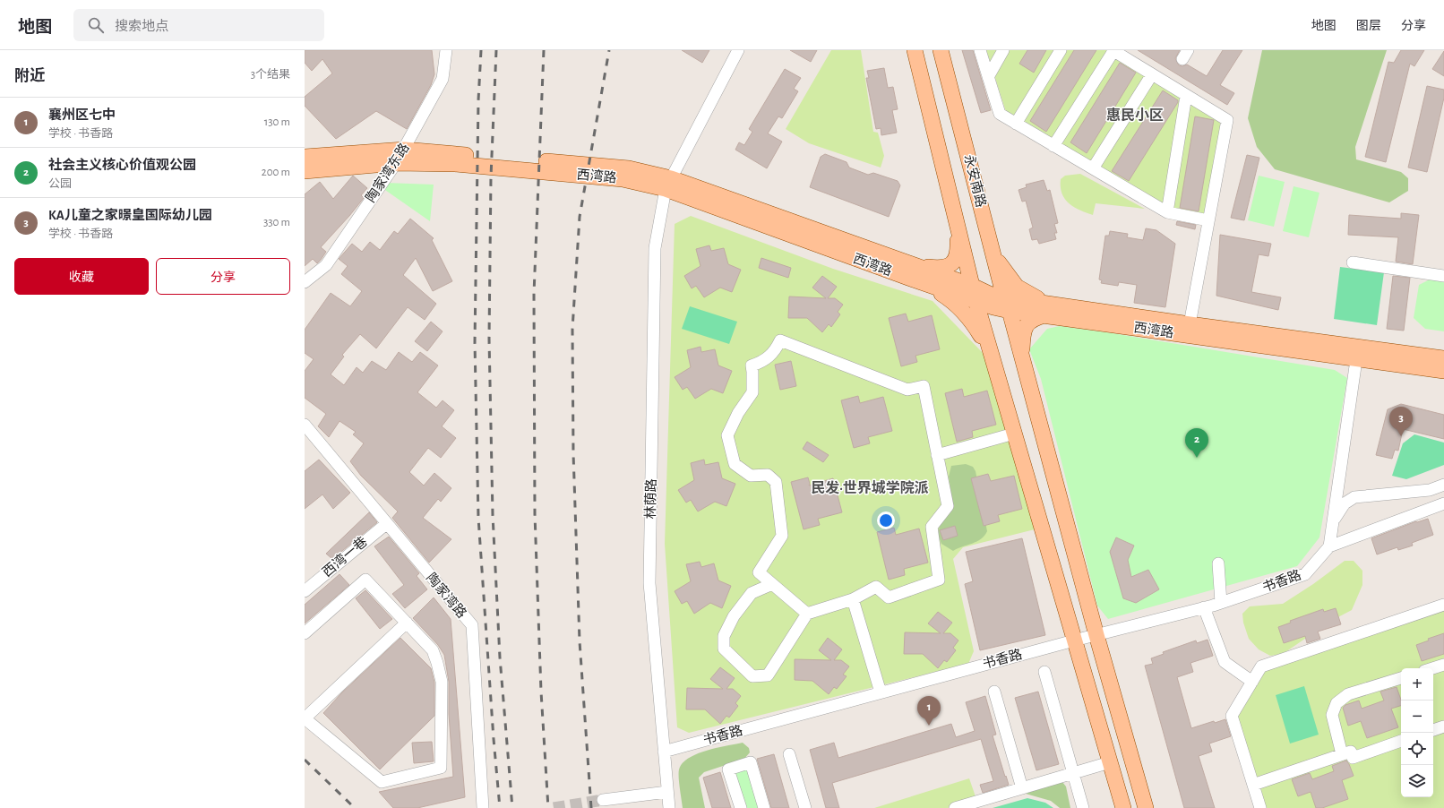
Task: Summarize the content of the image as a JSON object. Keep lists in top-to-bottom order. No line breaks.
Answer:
{"streets":{"main road":["西湾路","永安南路"],"street":["陶家湾东路","林荫路","西湾一巷","书香路","陶家湾路"]},"crossings":[["陶家湾东路","西湾路"],["西湾路","永安南路"],["西湾路","林荫路"],["永安南路","书香路"],["林荫路","书香路"],["西湾一巷","陶家湾路"]],"districts":["惠民小区","民发·世界城学院派"],"page":{"header":"地图","search":"搜索地点","nav":["地图","图层","分享"],"heading":["附近","3个结果"],"list":[{"mark":"1","name":"襄州区七中","note":"学校 · 书香路","value":"130 m"},{"mark":"2","name":"社会主义核心价值观公园","note":"公园","value":"200 m"},{"mark":"3","name":"KA儿童之家暻皇国际幼儿园","note":"学校 · 书香路","value":"330 m"}],"buttons":["收藏","分享"],"pins":["3","2","1"],"map_buttons":["+","−"]}}
